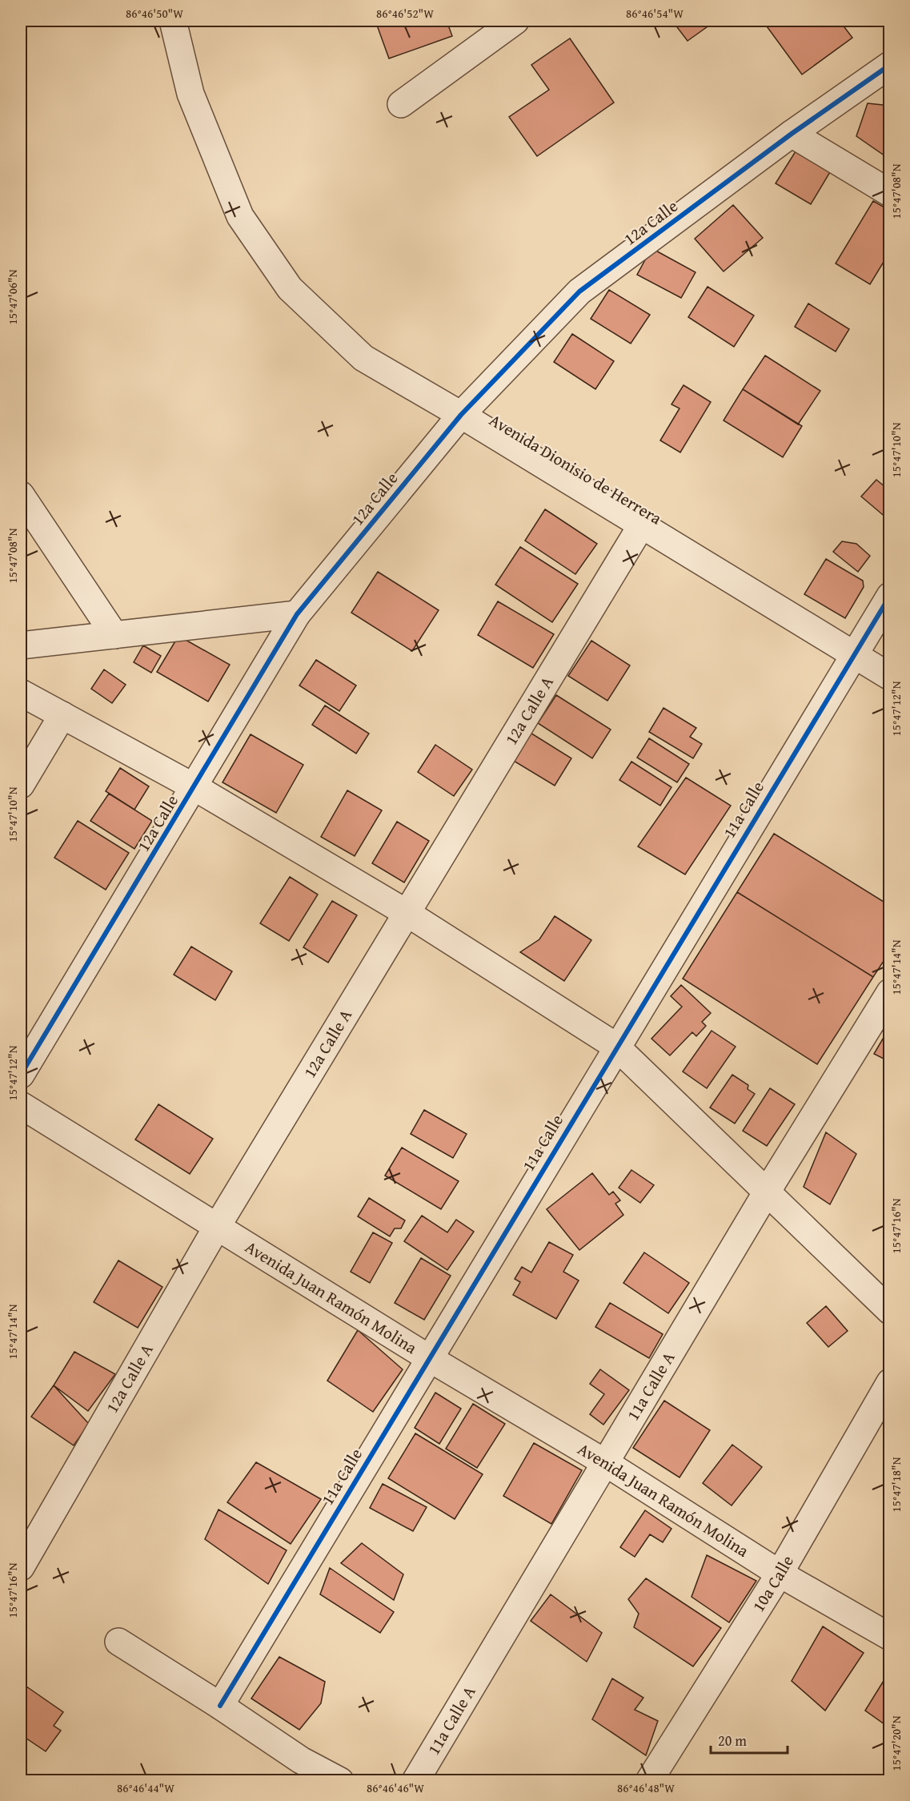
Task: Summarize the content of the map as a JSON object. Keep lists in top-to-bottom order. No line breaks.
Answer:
{"streets":{"street":["12a Calle","Avenida Dionisio de Herrera","12a Calle A","11a Calle","Avenida Juan Ramón Molina","11a Calle A","10a Calle"]},"crossings":[["12a Calle","Avenida Dionisio de Herrera"],["Avenida Dionisio de Herrera","12a Calle A"],["Avenida Dionisio de Herrera","11a Calle"],["12a Calle A","Avenida Juan Ramón Molina"],["11a Calle","Avenida Juan Ramón Molina"],["Avenida Juan Ramón Molina","11a Calle A"],["Avenida Juan Ramón Molina","10a Calle"]],"scale_bar":"20 m","coordinates":["86°46'50\"W","86°46'52\"W","86°46'54\"W","15°47'08\"N","15°47'06\"N","15°47'10\"N","15°47'12\"N","15°47'14\"N","15°47'16\"N","15°47'18\"N","15°47'20\"N","86°46'44\"W","86°46'46\"W","86°46'48\"W"]}
